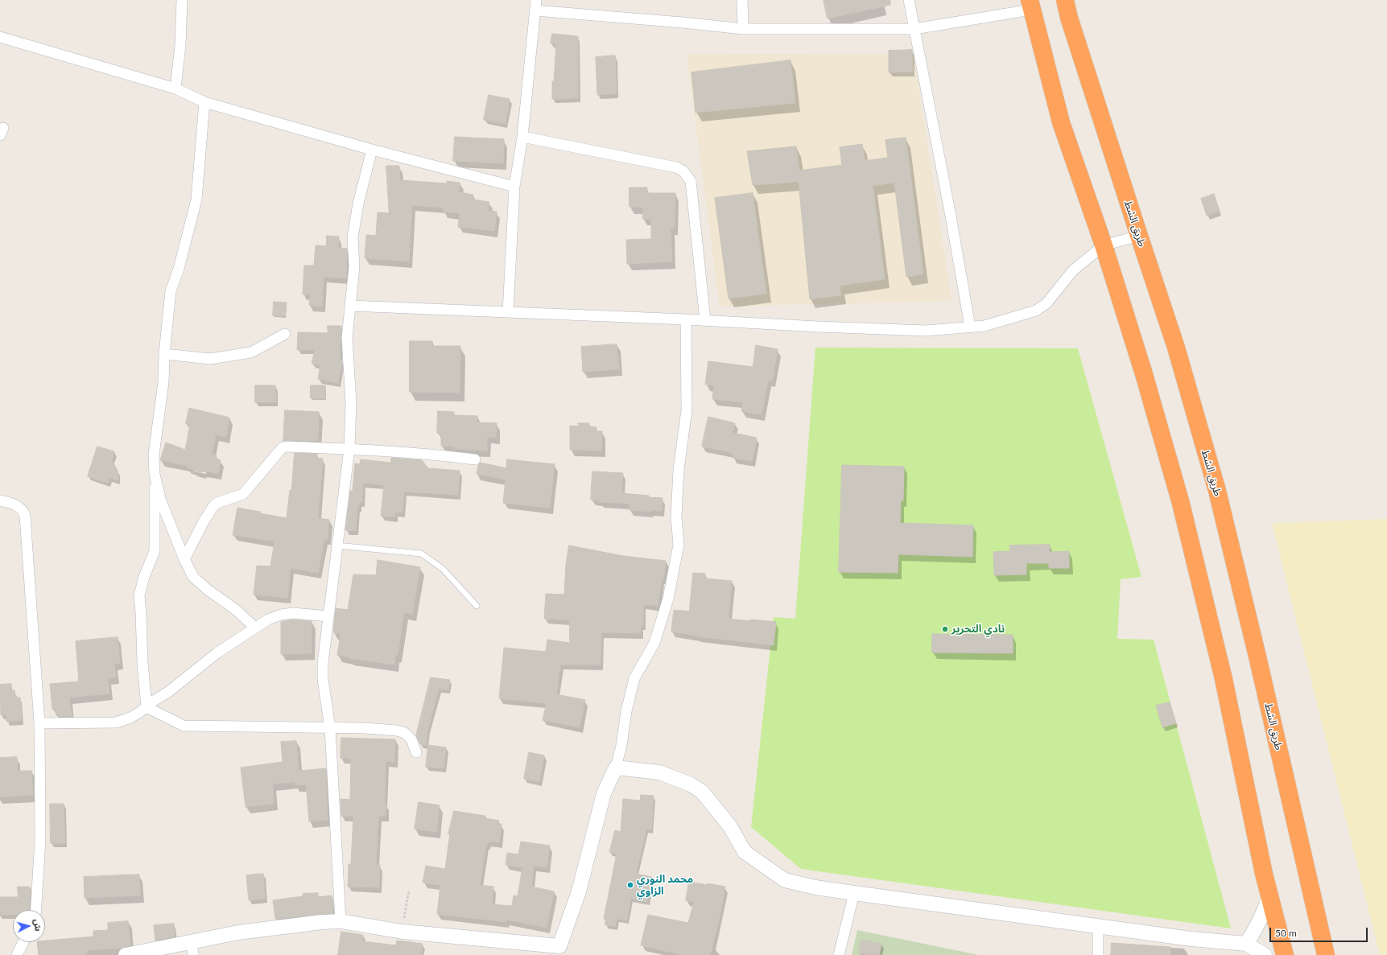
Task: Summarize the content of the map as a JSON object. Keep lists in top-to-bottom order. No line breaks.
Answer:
{"streets":{"highway":["طريق الشط"]},"places":["نادي التحرير","محمد النوري الزاوي"],"scale_bar":"50 m","north":"right"}
